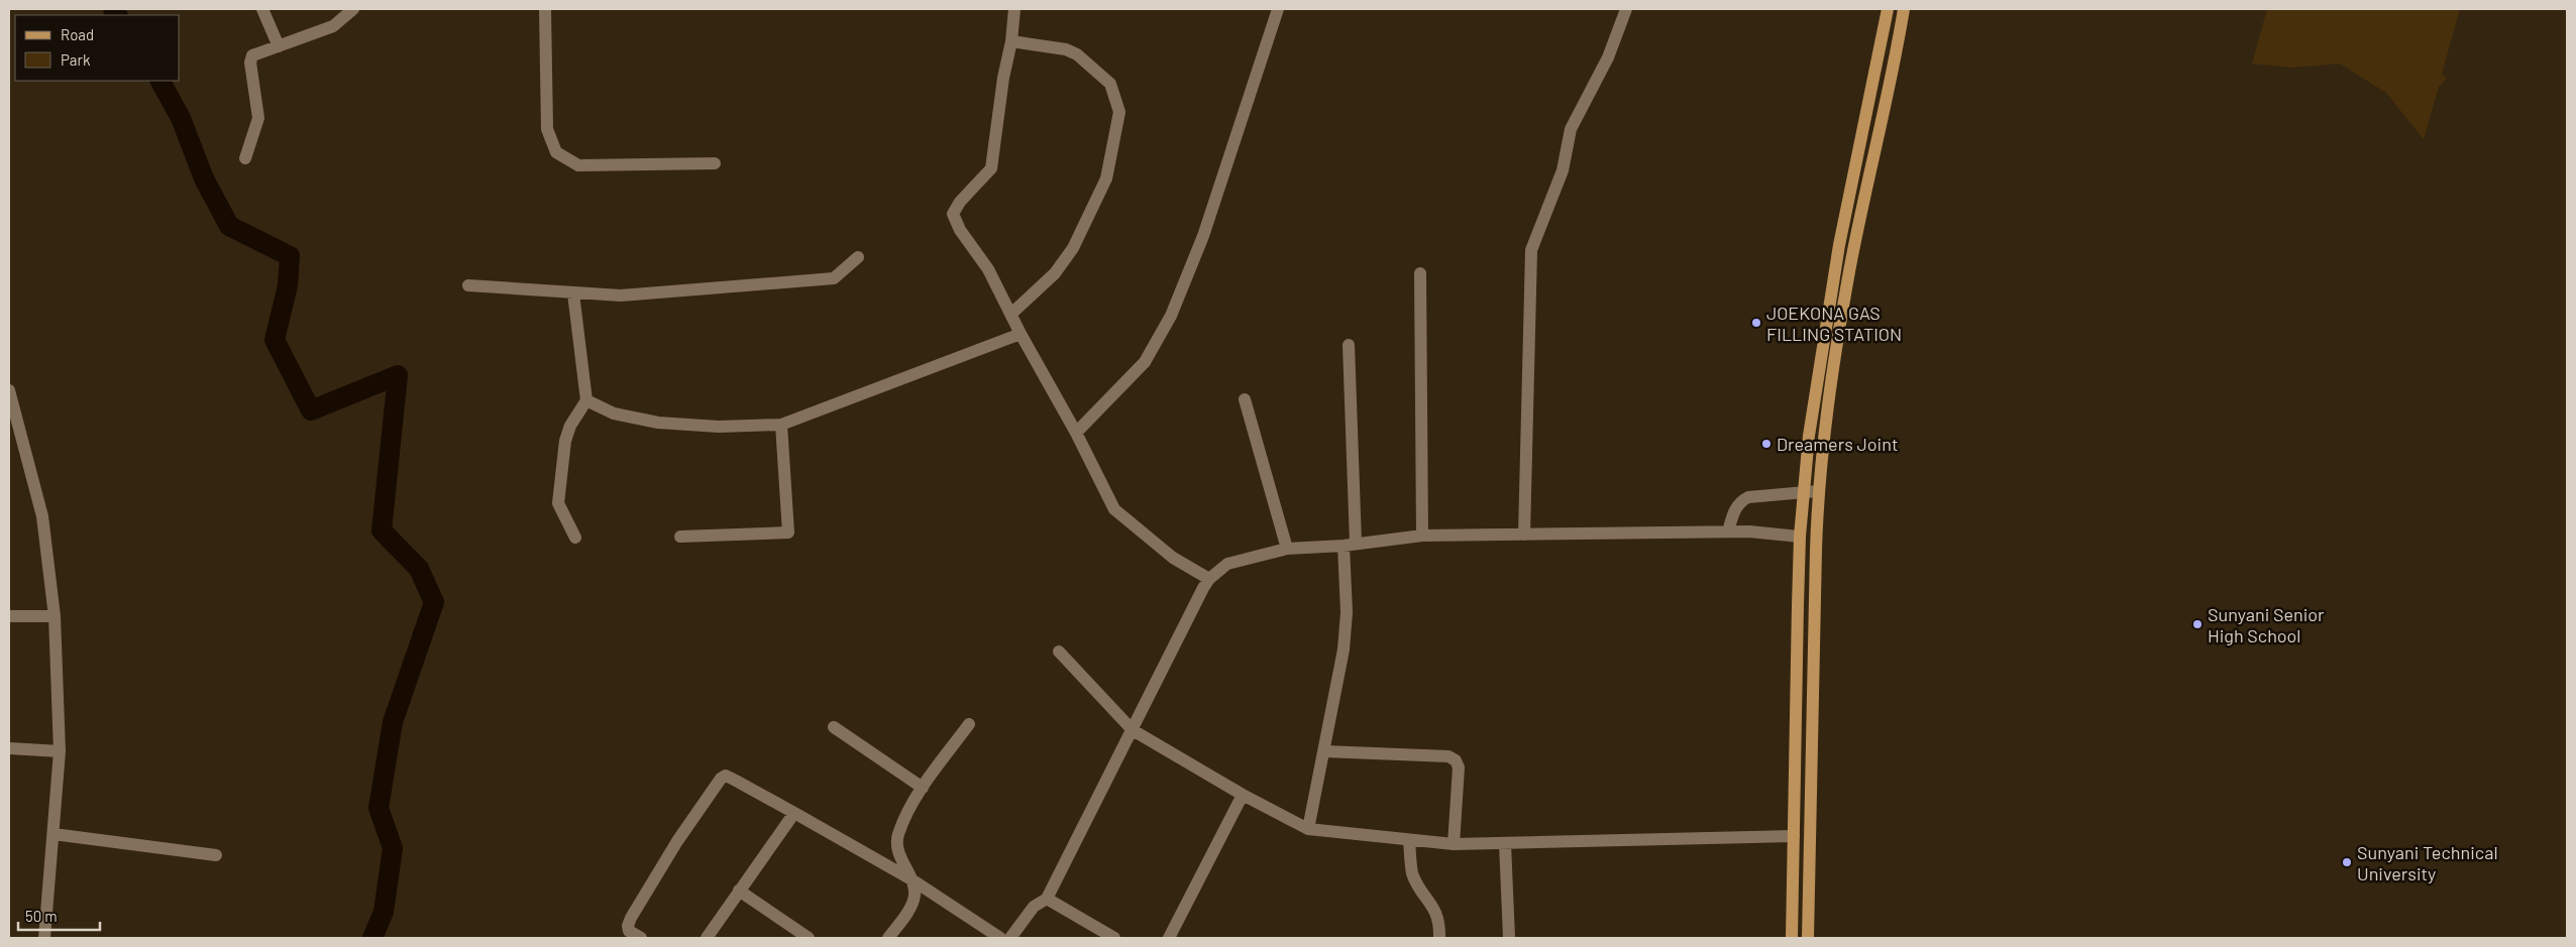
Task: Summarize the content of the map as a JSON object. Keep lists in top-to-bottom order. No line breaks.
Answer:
{"places":["JOEKONA GAS FILLING STATION","Dreamers Joint","Sunyani Senior High School","Sunyani Technical University"],"legend":["Road","Park"],"scale_bar":"50 m"}
